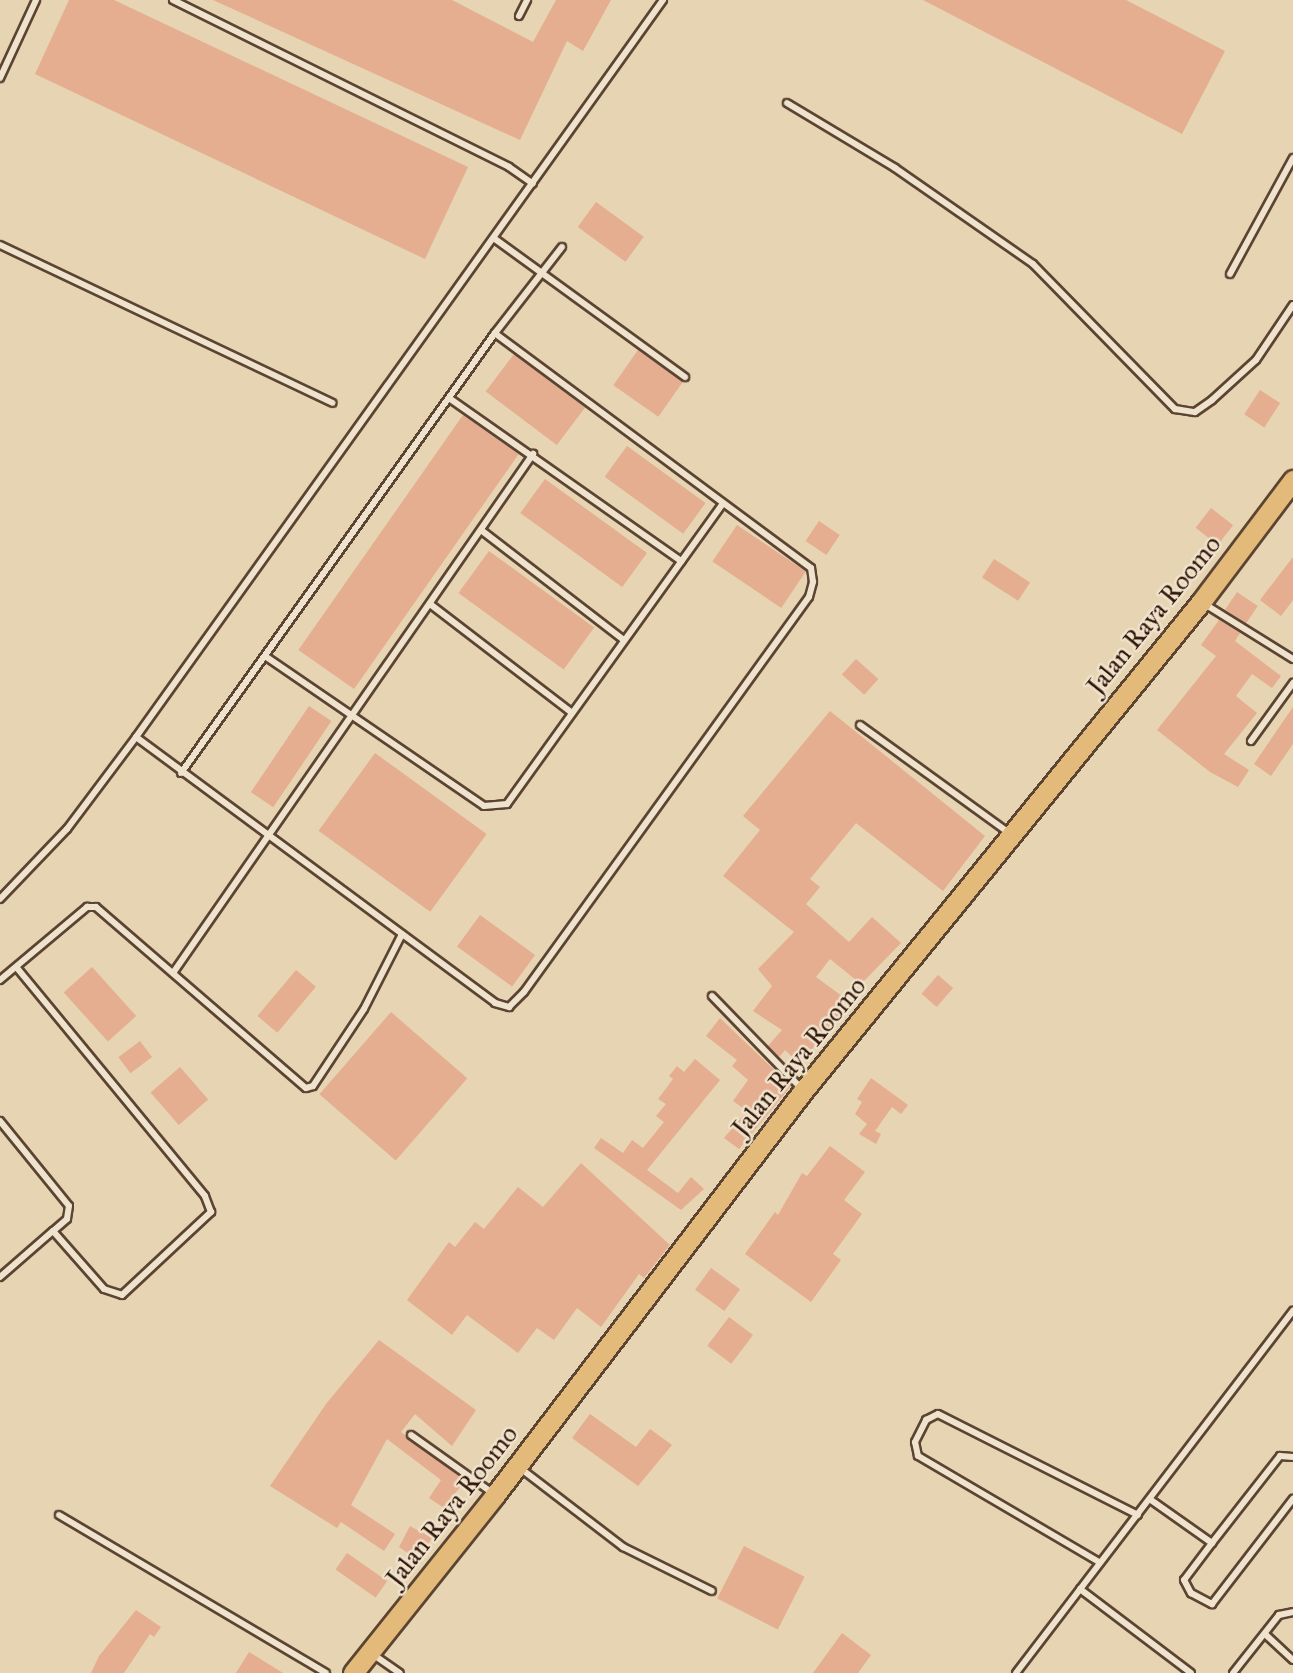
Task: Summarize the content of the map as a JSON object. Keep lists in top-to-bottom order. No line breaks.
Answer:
{"streets":{"highway":["Jalan Raya Roomo"]}}
